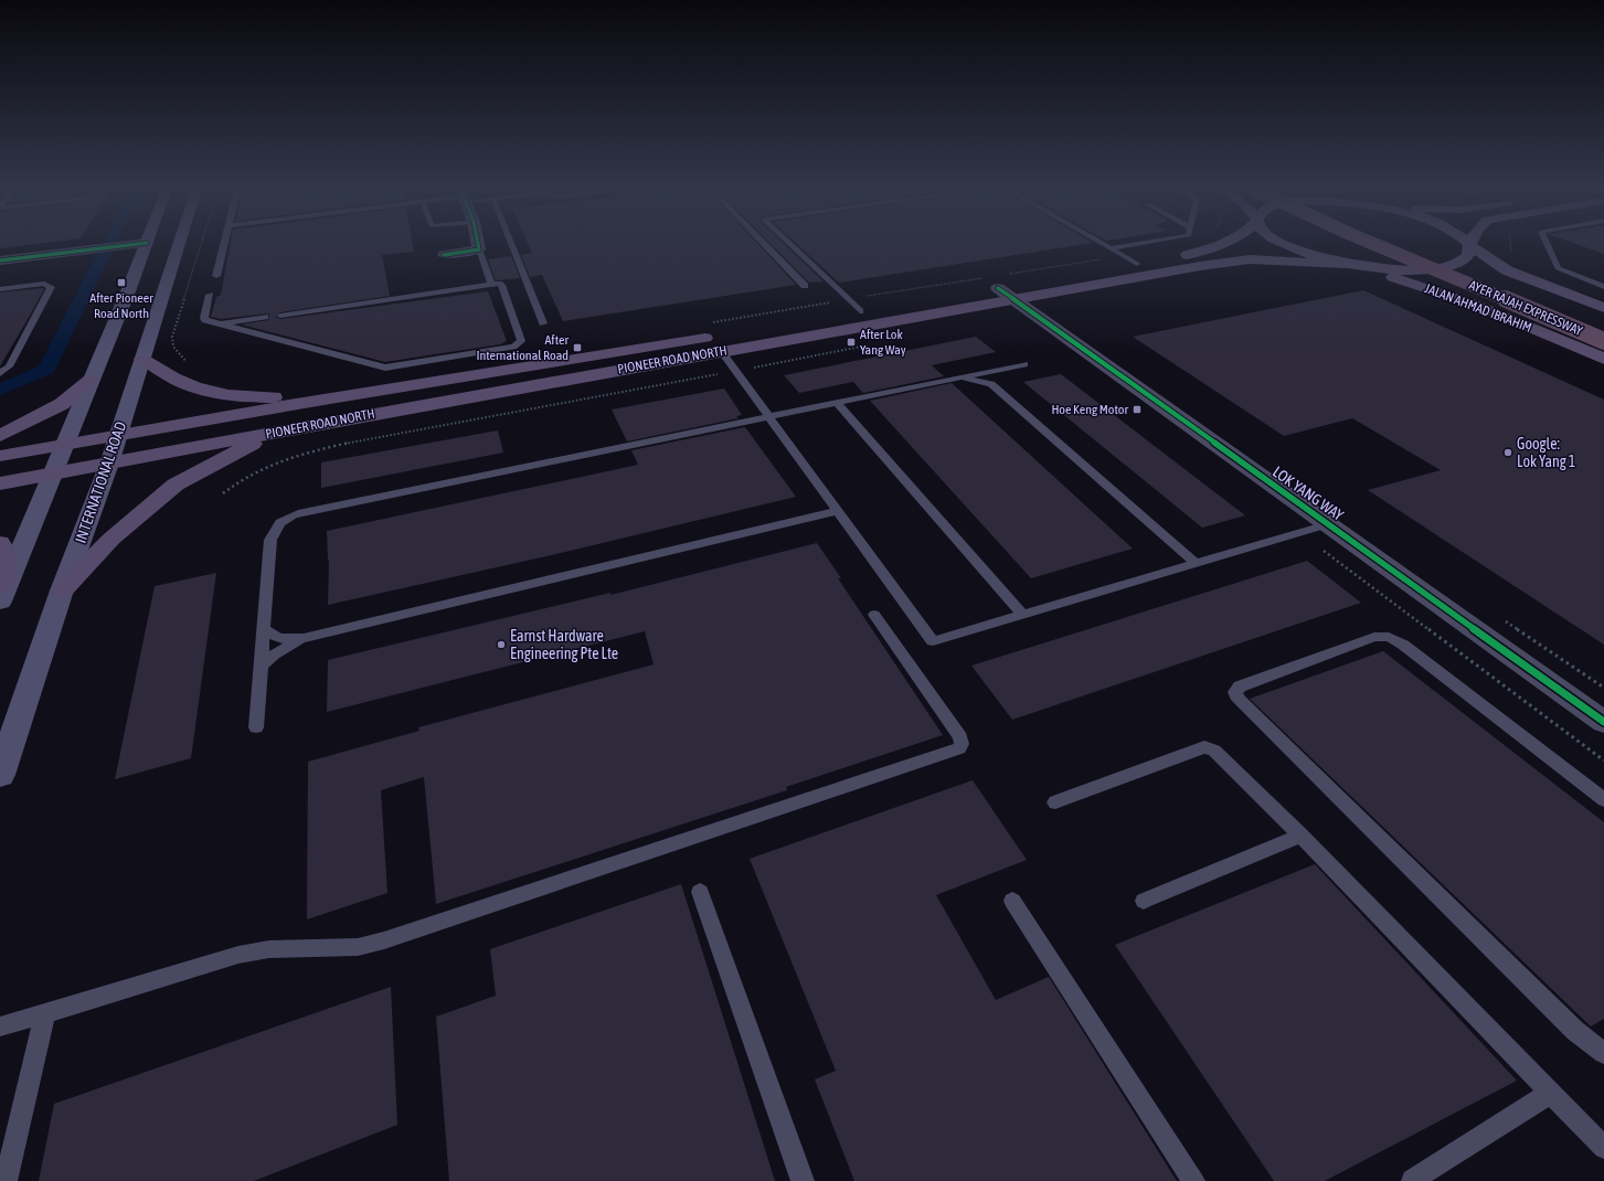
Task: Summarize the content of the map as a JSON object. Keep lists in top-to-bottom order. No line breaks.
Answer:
{"streets":{"highway":["AYER RAJAH EXPRESSWAY"],"main road":["JALAN AHMAD IBRAHIM","PIONEER ROAD NORTH","INTERNATIONAL ROAD"],"street":["LOK YANG WAY"]},"crossings":[["JALAN AHMAD IBRAHIM","PIONEER ROAD NORTH"],["PIONEER ROAD NORTH","INTERNATIONAL ROAD"],["PIONEER ROAD NORTH","LOK YANG WAY"]],"places":{"transit":["After Pioneer Road North","After Lok Yang Way","After International Road","Hoe Keng Motor"],"other":["Google: Lok Yang 1","Earnst Hardware Engineering Pte Lte"]}}
